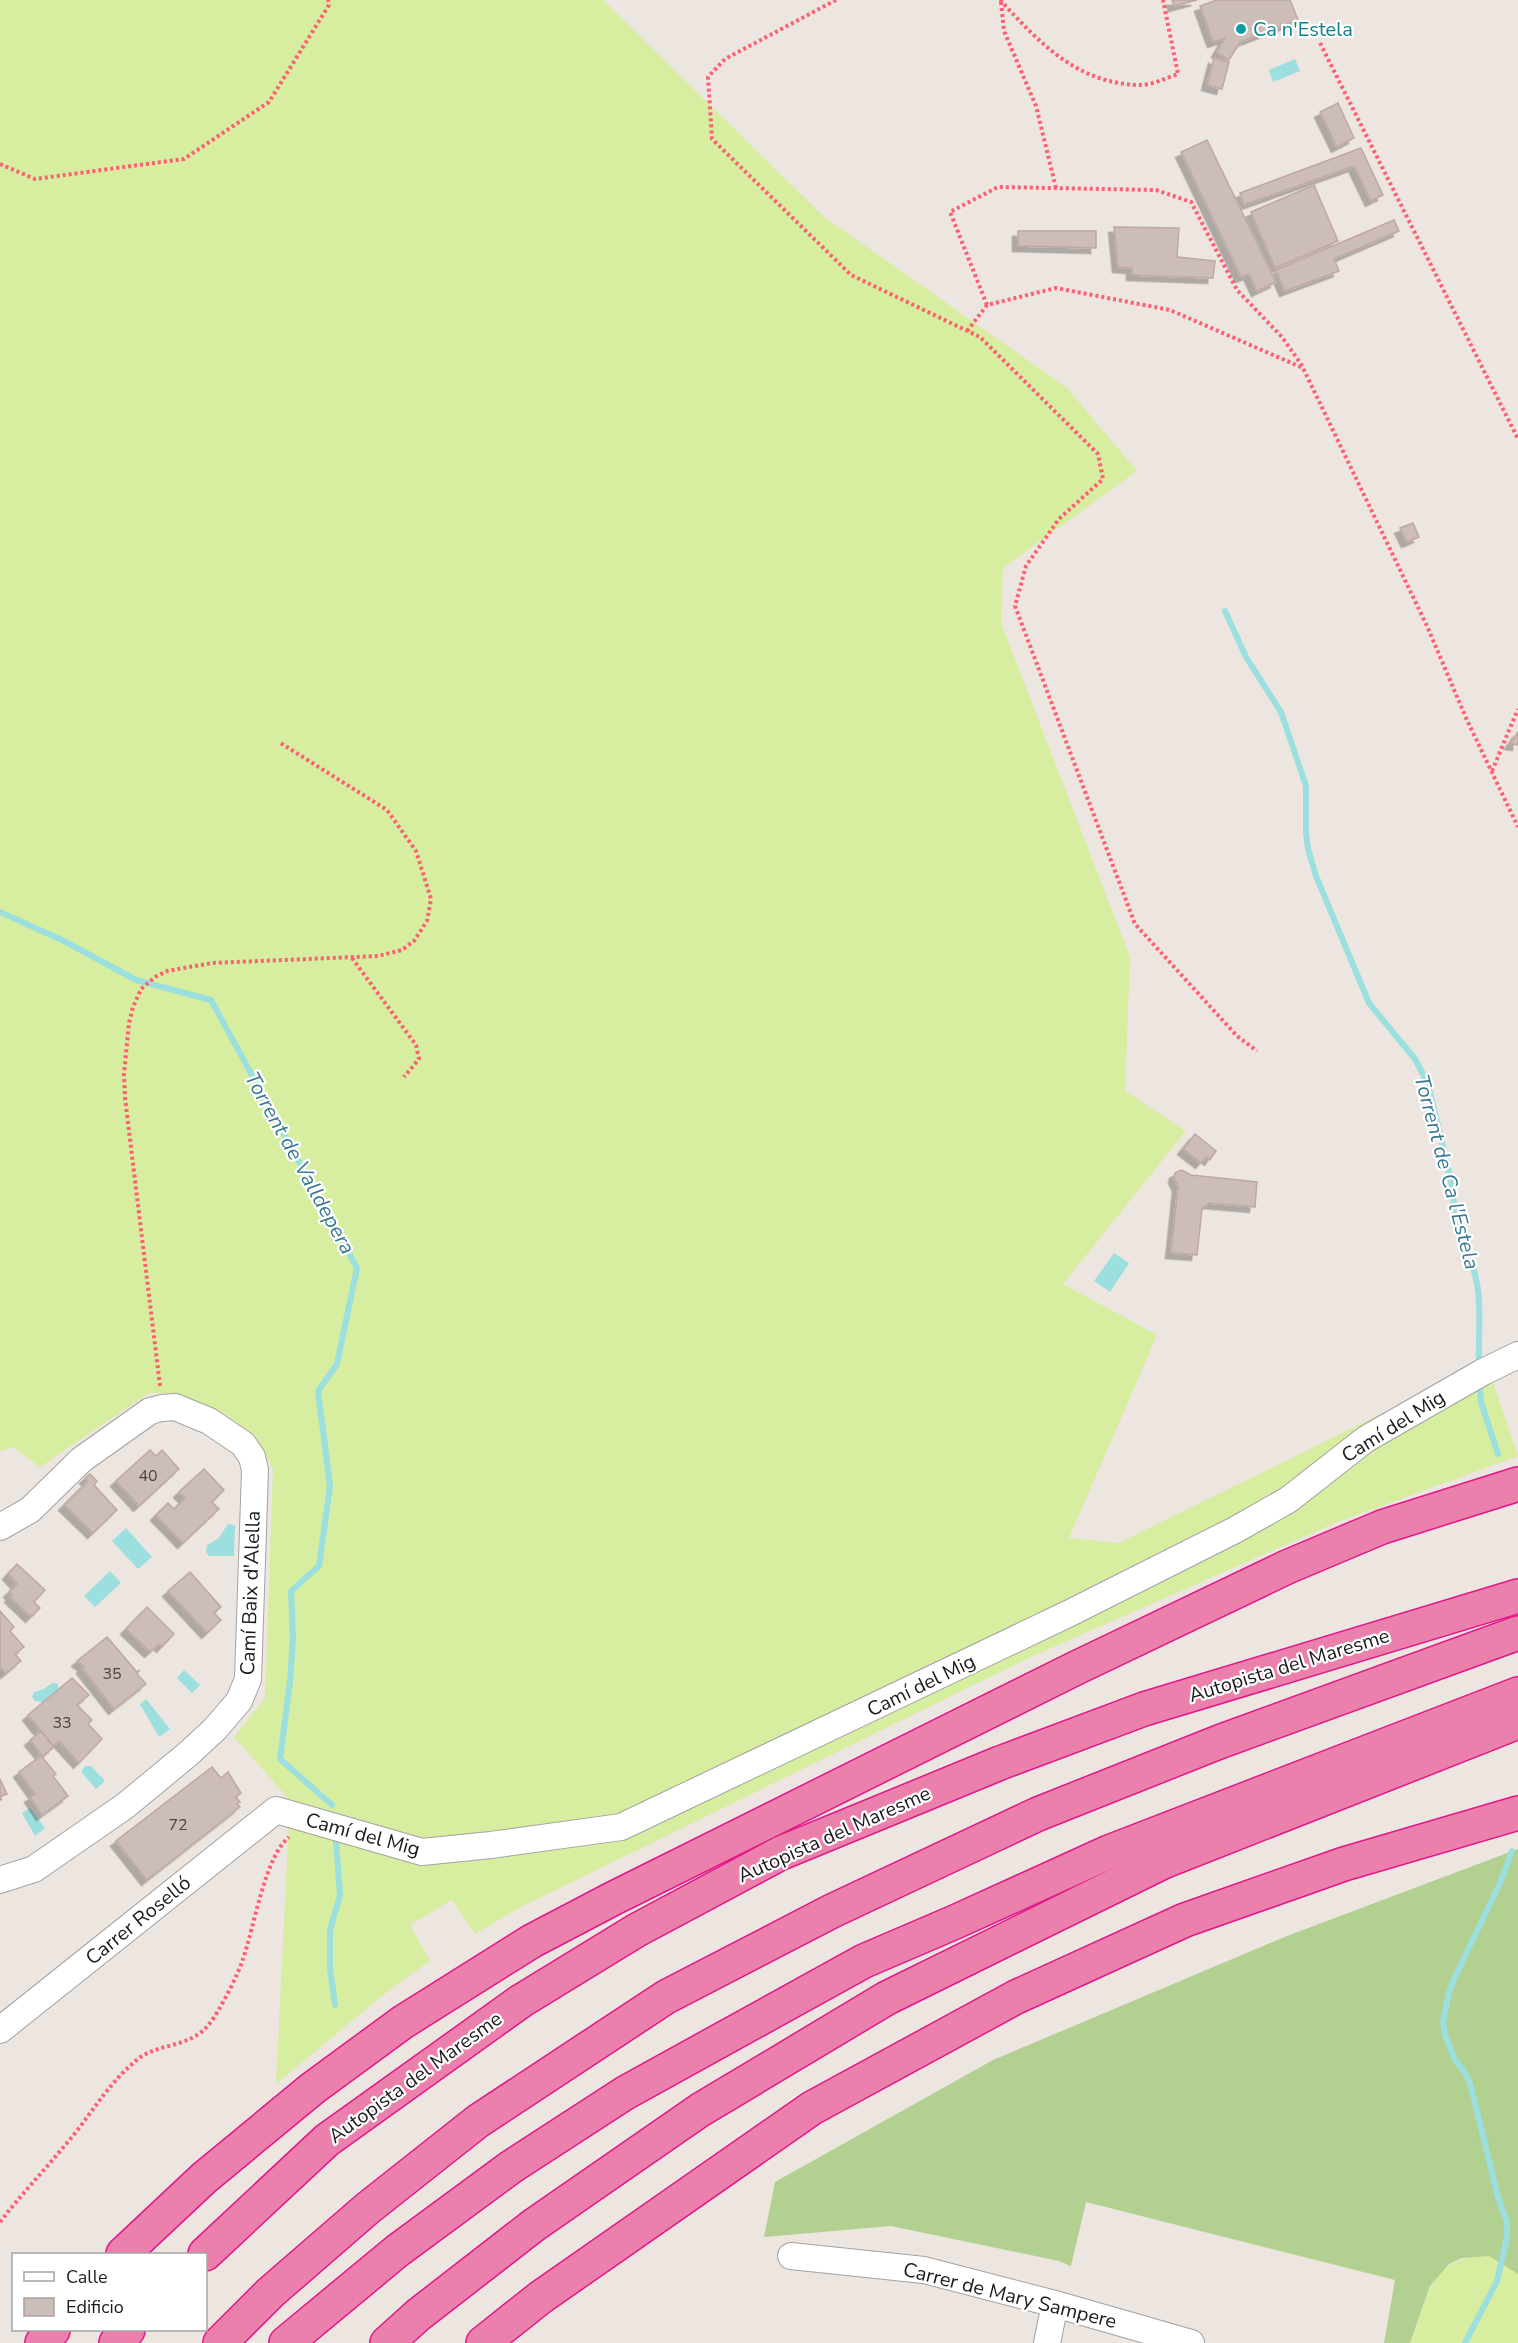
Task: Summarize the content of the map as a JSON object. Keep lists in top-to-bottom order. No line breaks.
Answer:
{"streets":{"highway":["Autopista del Maresme"],"street":["Camí del Mig","Camí Baix d'Alella","Carrer Roselló","Carrer de Mary Sampere"]},"crossings":[["Camí del Mig","Carrer Roselló"]],"water":["Torrent de Valldepera","Torrent de Ca l'Estela"],"places":["Ca n'Estela"],"house_numbers":["40","35","33","72"],"legend":["Calle","Edificio"]}
